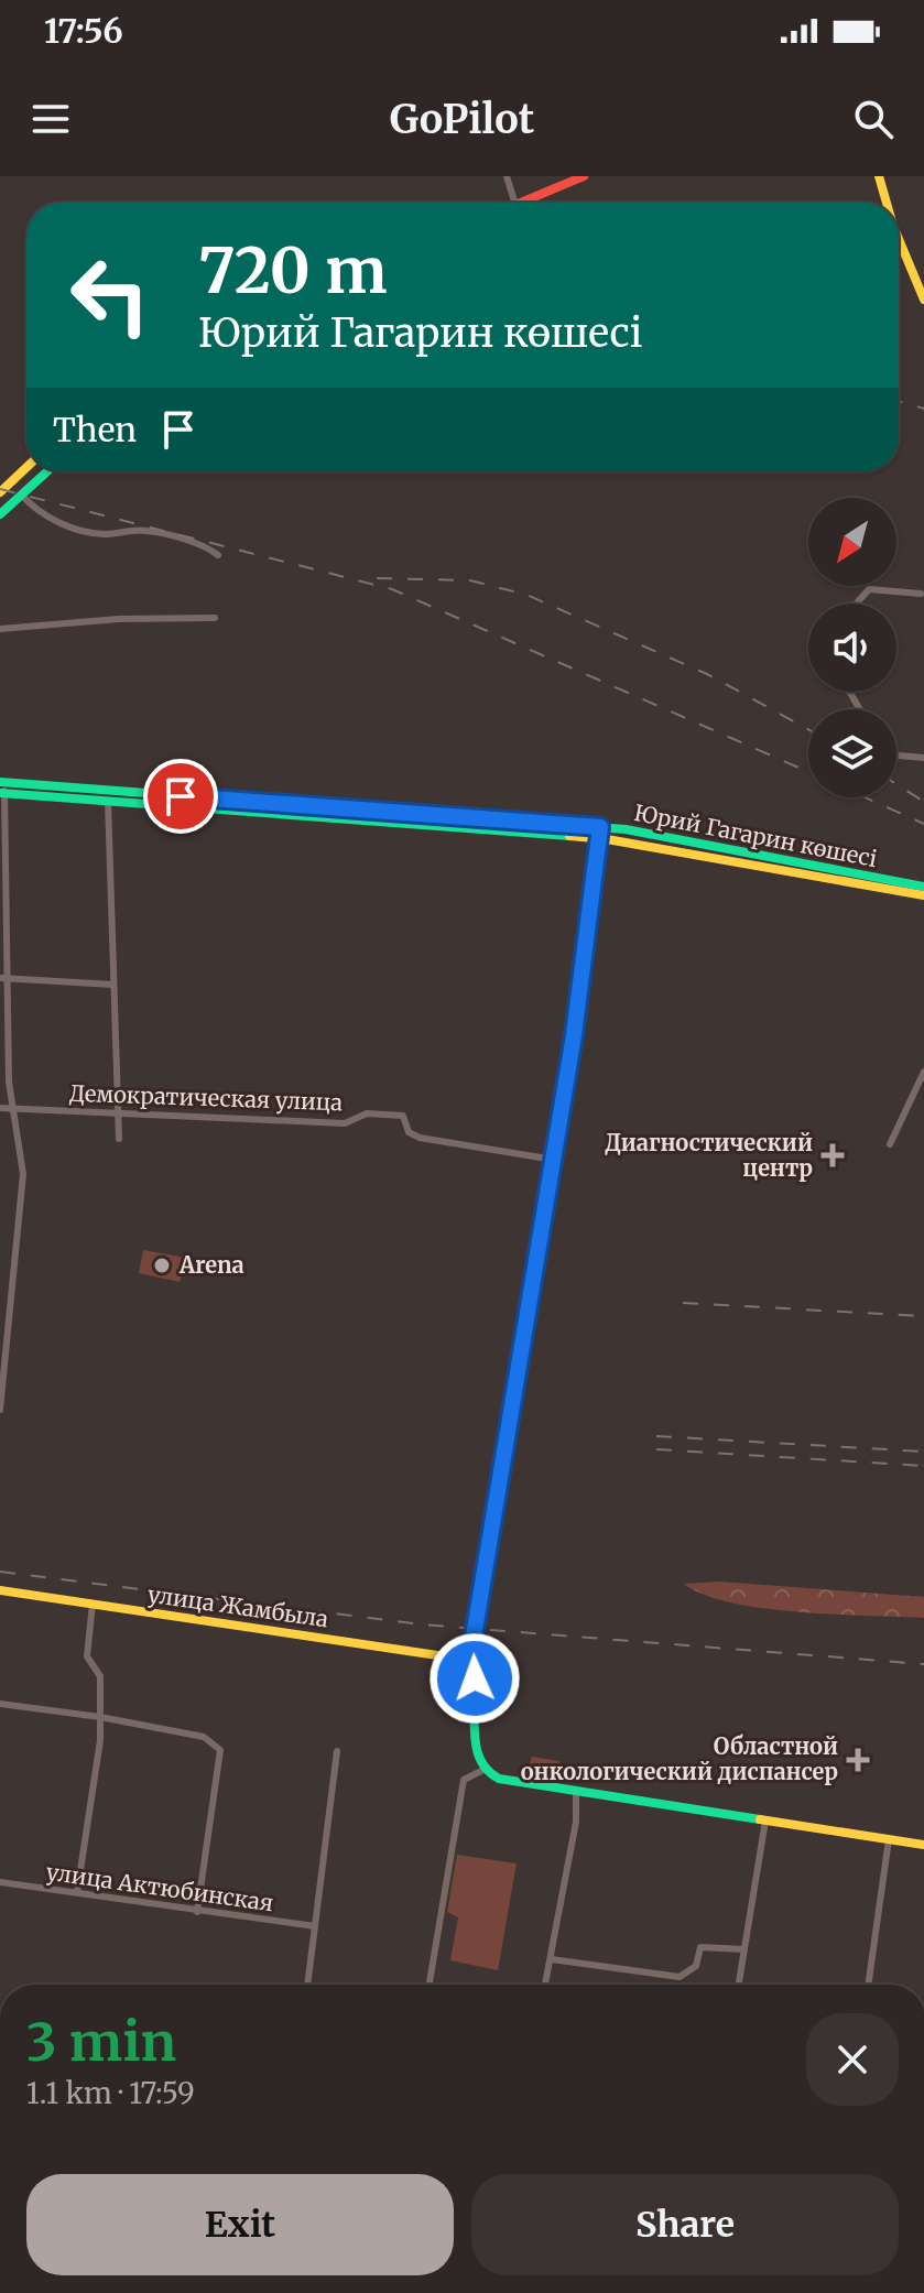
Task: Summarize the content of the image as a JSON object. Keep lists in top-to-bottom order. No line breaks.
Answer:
{"streets":{"main road":["Юрий Гагарин көшесі","улица Жамбыла"],"street":["Демократическая улица","улица Актюбинская"]},"places":{"health":["Диагностический центр","Областной онкологический диспансер"],"other":["Arena"]},"north":"bottom left","page":{"status":"17:56","header":"GoPilot","turn":["720 m","Юрий Гагарин көшесі"],"then":"Then","heading":["3 min","1.1 km · 17:59"],"buttons":["Exit","Share"]}}
